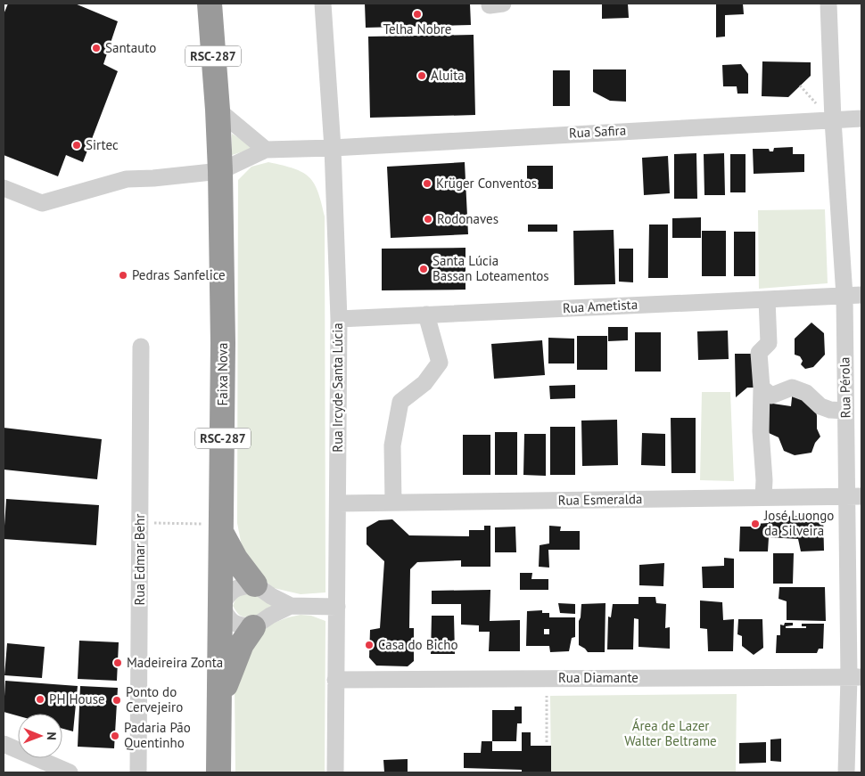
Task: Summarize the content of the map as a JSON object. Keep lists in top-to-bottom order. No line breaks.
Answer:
{"streets":{"highway":["RSC-287","Faixa Nova"],"street":["Rua Safira","Rua Ametista","Rua Ircyde Santa Lúcia","Rua Pérola","Rua Esmeralda","Rua Edmar Behr","Rua Diamante"]},"crossings":[["Rua Safira","Rua Ircyde Santa Lúcia"],["Rua Safira","Rua Pérola"],["Rua Ametista","Rua Ircyde Santa Lúcia"],["Rua Ametista","Rua Pérola"],["Rua Ircyde Santa Lúcia","Rua Esmeralda"],["Rua Ircyde Santa Lúcia","Rua Diamante"],["Rua Pérola","Rua Esmeralda"],["Rua Pérola","Rua Diamante"]],"parks":["Área de Lazer Walter Beltrame"],"places":["Telha Nobre","Santauto","Aluita","Sirtec","Krüger Conventos","Rodonaves","Santa Lúcia Bassan Loteamentos","Pedras Sanfelice","José Luongo da Silveira","Casa do Bicho","Madeireira Zonta","PH House","Ponto do Cervejeiro","Padaria Pão Quentinho"],"north":"right"}
